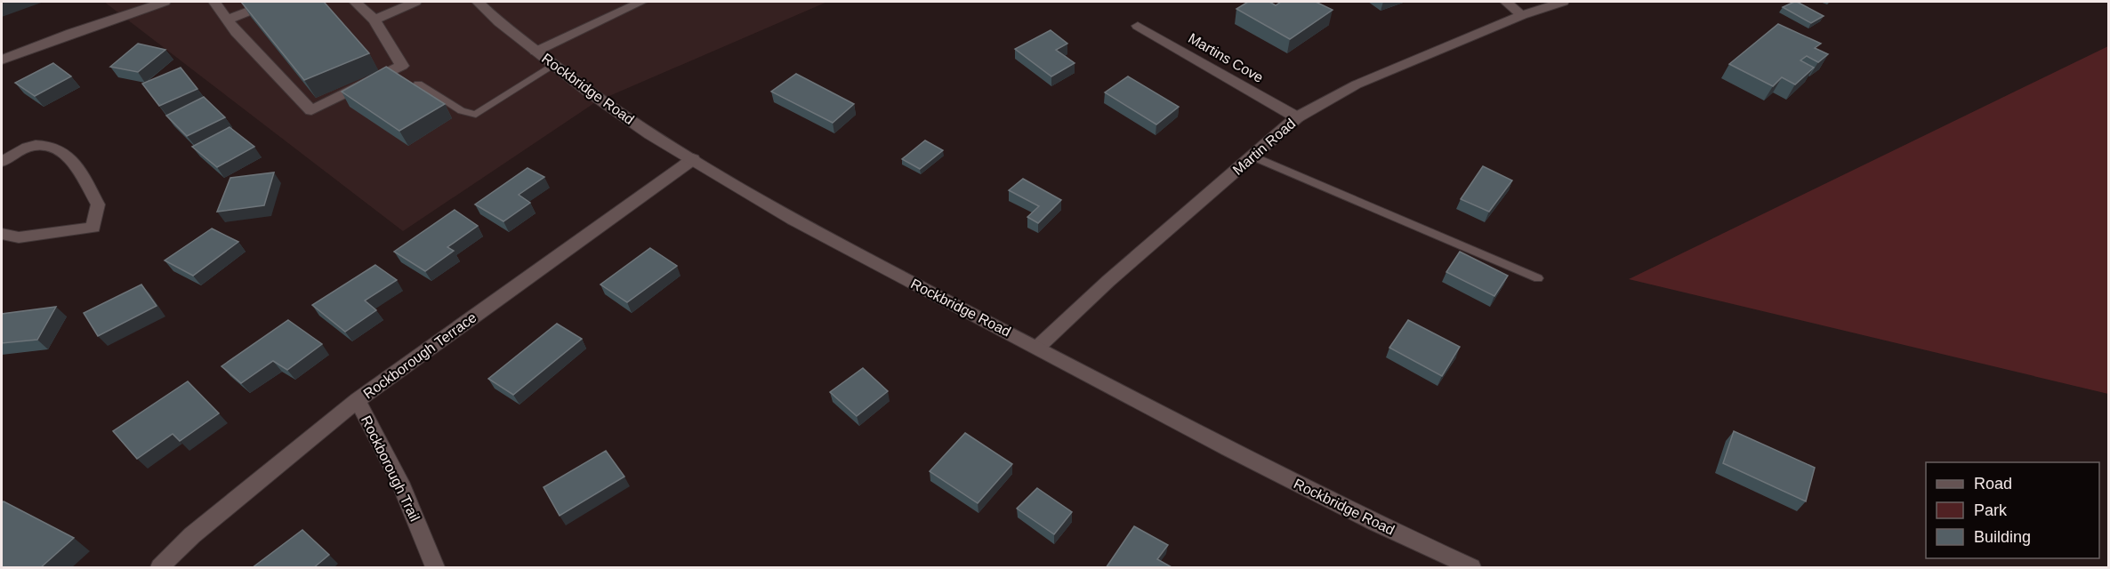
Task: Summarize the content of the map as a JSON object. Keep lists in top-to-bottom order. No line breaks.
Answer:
{"streets":{"street":["Martins Cove","Rockbridge Road","Martin Road","Rockborough Terrace","Rockborough Trail"]},"crossings":[["Martins Cove","Martin Road"],["Rockbridge Road","Martin Road"],["Rockbridge Road","Rockborough Terrace"],["Rockborough Terrace","Rockborough Trail"]],"legend":["Road","Park","Building"]}
